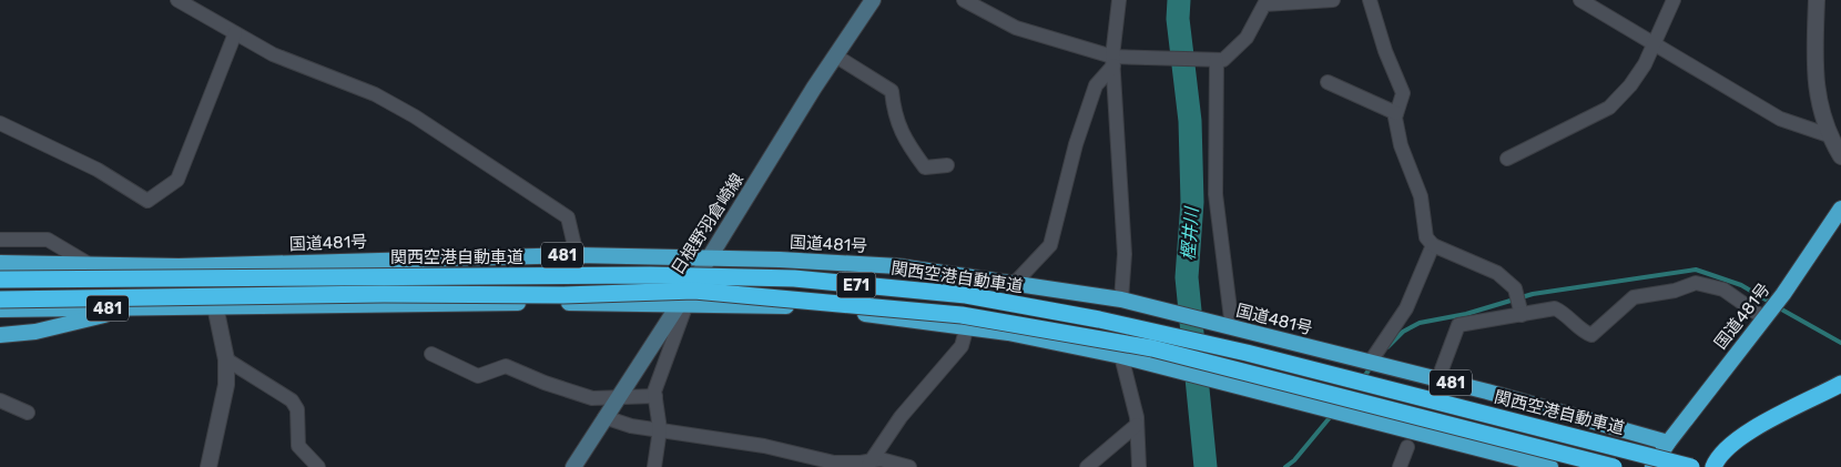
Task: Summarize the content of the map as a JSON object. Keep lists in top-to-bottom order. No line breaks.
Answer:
{"streets":{"highway":["国道481号","481","関西空港自動車道","E71"],"main road":["日根野羽倉崎線"]},"crossings":[["日根野羽倉崎線","国道481号"],["日根野羽倉崎線","481"]],"water":["樫井川"]}
